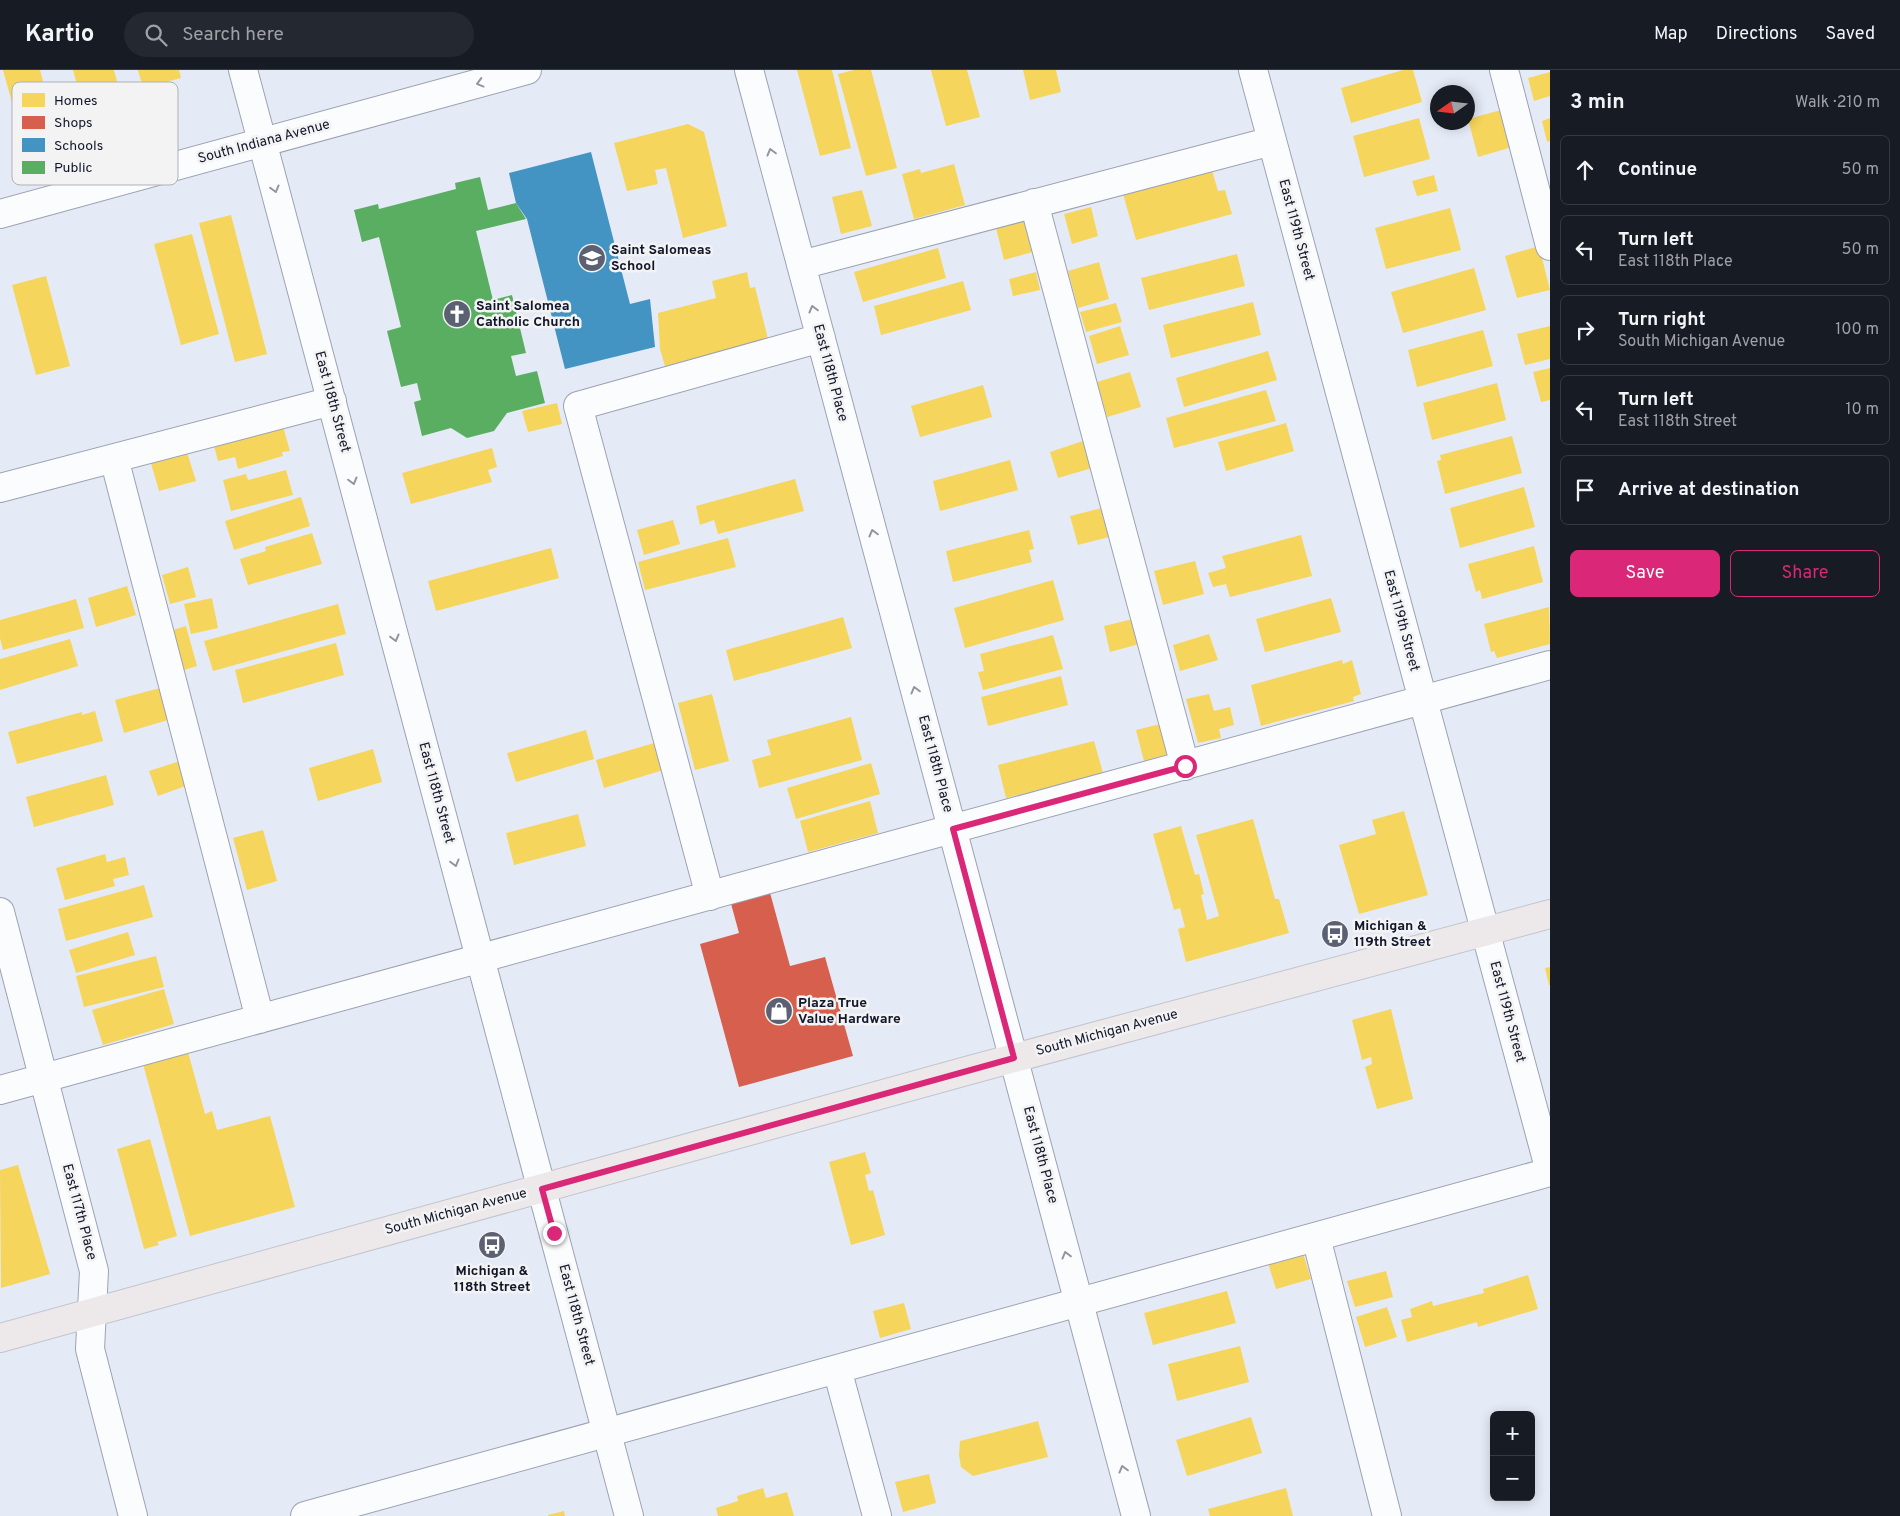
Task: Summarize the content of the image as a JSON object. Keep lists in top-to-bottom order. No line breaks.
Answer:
{"streets":{"main road":["South Michigan Avenue"],"street":["South Indiana Avenue","East 119th Street","East 118th Place","East 118th Street","East 117th Place"]},"crossings":[["South Indiana Avenue","East 118th Street"],["East 119th Street","South Michigan Avenue"],["East 118th Place","South Michigan Avenue"],["East 118th Street","South Michigan Avenue"],["South Michigan Avenue","East 117th Place"]],"one_way":["South Indiana Avenue"],"places":{"school or university":["Saint Salomeas School"],"church":["Saint Salomea Catholic Church"],"bus stop":["Michigan & 119th Street","Michigan & 118th Street"],"shop":["Plaza True Value Hardware"]},"legend":["Homes","Shops","Schools","Public"],"north":"left","page":{"header":"Kartio","search":"Search here","nav":["Map","Directions","Saved"],"heading":["3 min","Walk · 210 m"],"list":[["Continue","50 m"],["Turn left","East 118th Place","50 m"],["Turn right","South Michigan Avenue","100 m"],["Turn left","East 118th Street","10 m"],"Arrive at destination"],"buttons":["Save","Share"],"map_buttons":["+","−"]}}
